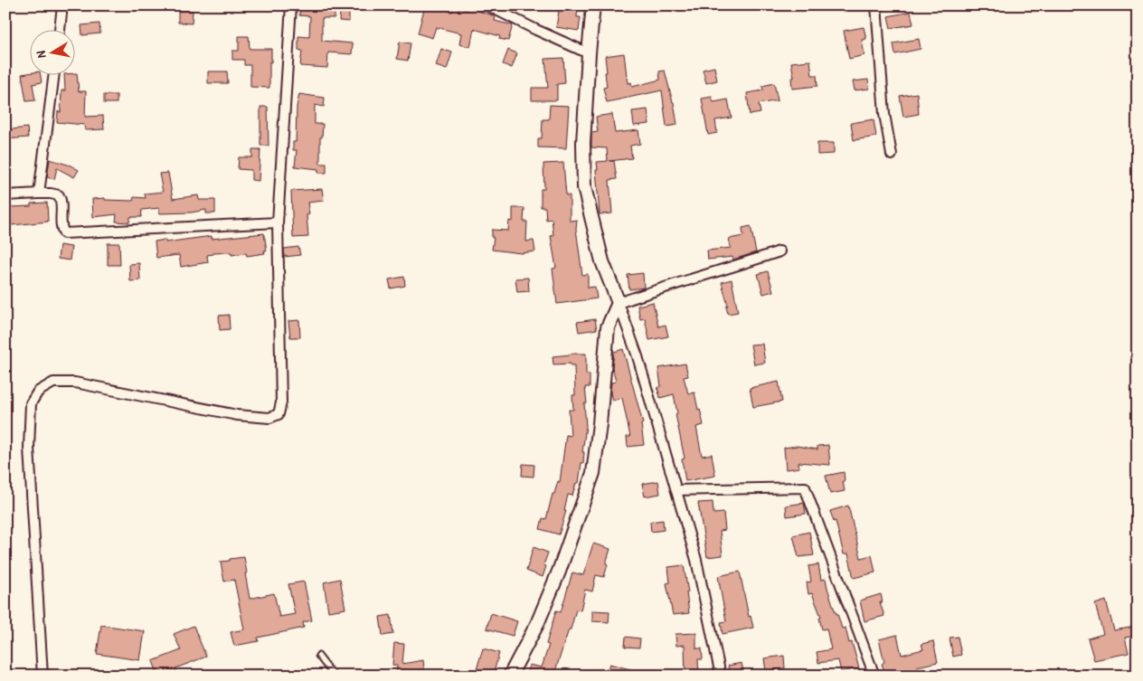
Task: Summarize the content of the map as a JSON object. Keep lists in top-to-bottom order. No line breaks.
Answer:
{"north":"left"}
